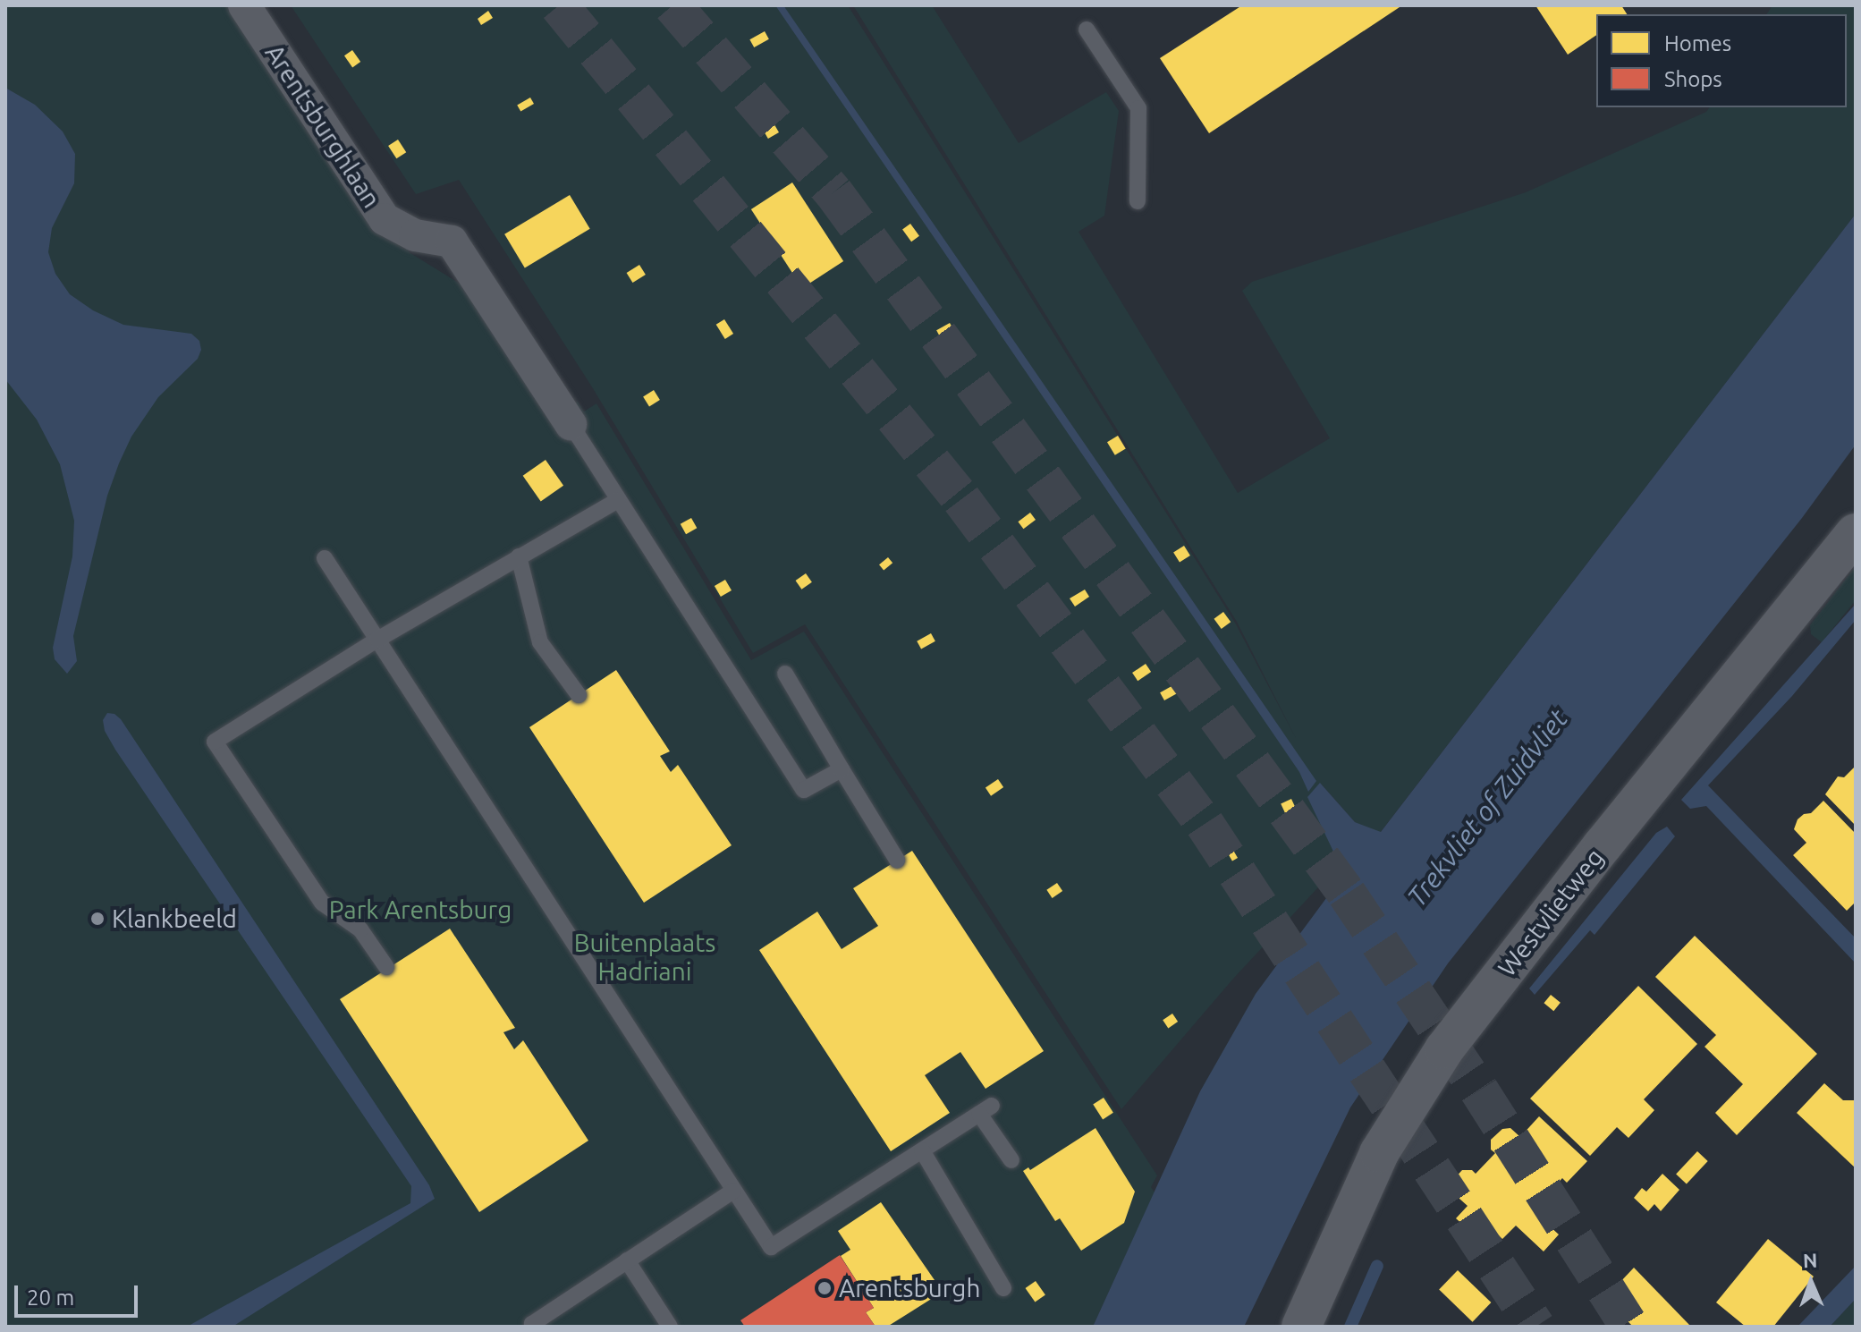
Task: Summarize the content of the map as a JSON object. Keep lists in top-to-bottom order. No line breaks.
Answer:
{"streets":{"street":["Arentsburghlaan","Westvlietweg"]},"water":["Trekvliet of Zuidvliet"],"parks":["Park Arentsburg","Buitenplaats Hadriani"],"places":["Klankbeeld","Arentsburgh"],"legend":["Homes","Shops"],"scale_bar":"20 m","north":"top"}
